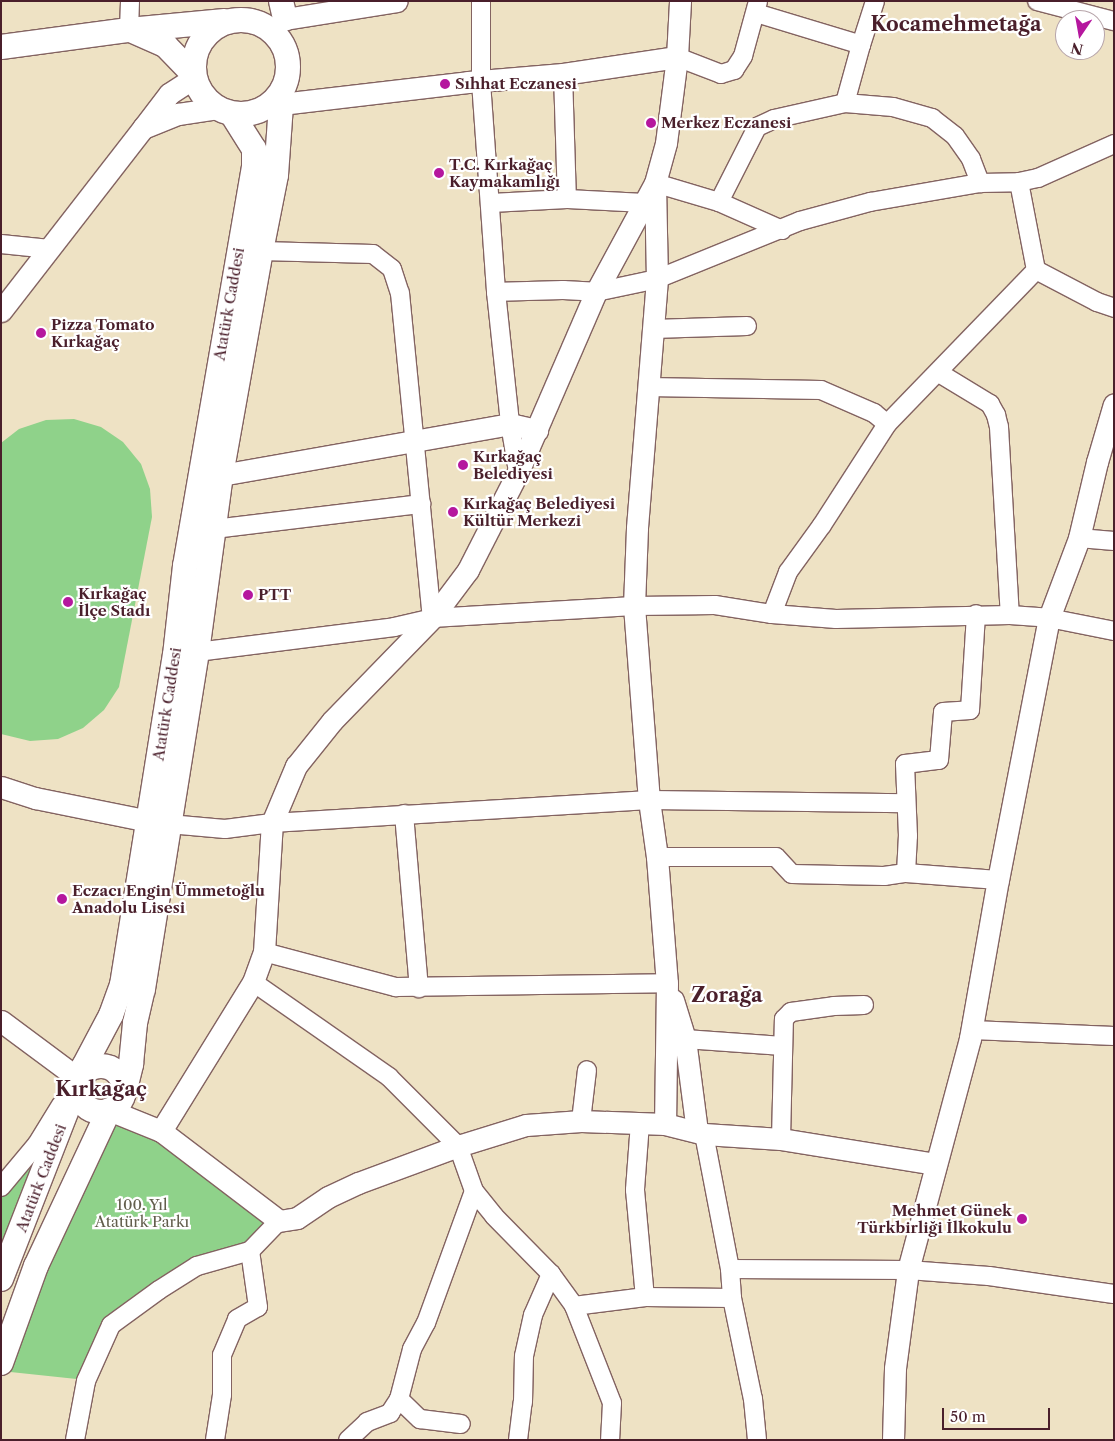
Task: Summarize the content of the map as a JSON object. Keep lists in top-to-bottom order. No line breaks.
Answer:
{"streets":{"main road":["Atatürk Caddesi"]},"districts":["Kocamehmetağa","Zorağa","Kırkağaç"],"parks":["100. Yıl Atatürk Parkı"],"places":["Sıhhat Eczanesi","Merkez Eczanesi","T.C. Kırkağaç Kaymakamlığı","Pizza Tomato Kırkağaç","Kırkağaç Belediyesi","Kırkağaç Belediyesi Kültür Merkezi","PTT","Kırkağaç İlçe Stadı","Eczacı Engin Ümmetoğlu Anadolu Lisesi","Mehmet Günek Türkbirliği İlkokulu"],"scale_bar":"50 m","north":"bottom"}
